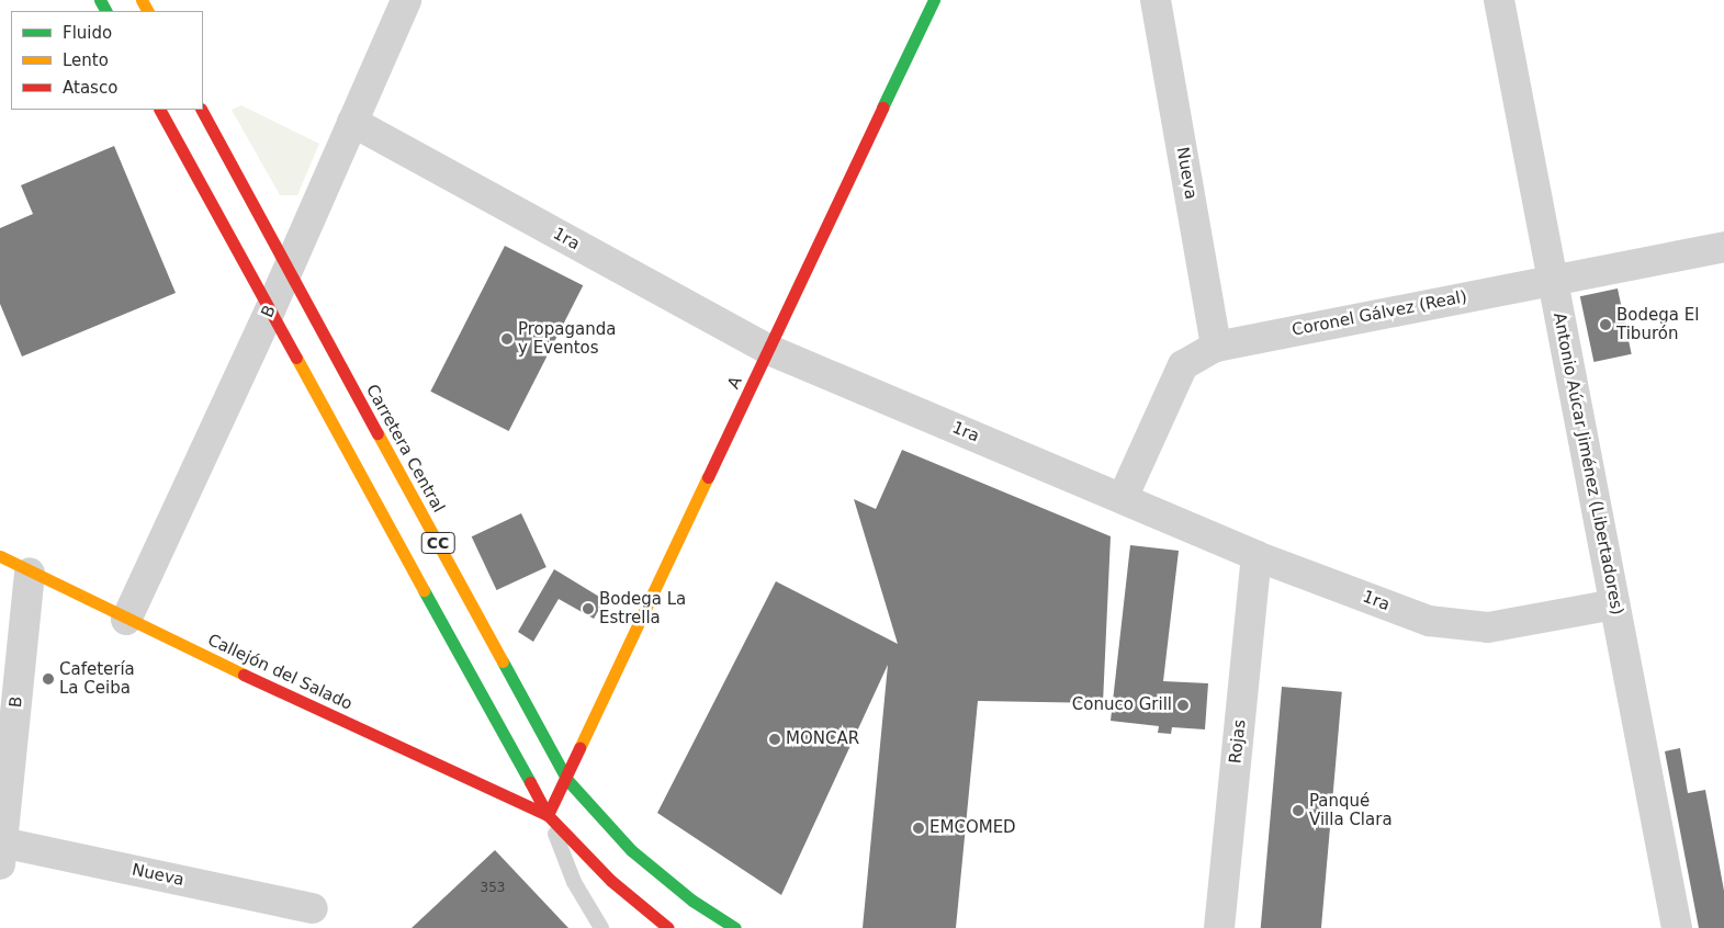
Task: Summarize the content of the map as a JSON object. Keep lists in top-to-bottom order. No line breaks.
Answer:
{"streets":{"main road":["A","Carretera Central","CC","Callejón del Salado"],"street":["Nueva","1ra","B","Coronel Gálvez (Real)","Antonio Aúcar Jiménez (Libertadores)","Rojas"]},"crossings":[["Nueva","B"],["Nueva","Coronel Gálvez (Real)"],["1ra","B"],["1ra","Coronel Gálvez (Real)"],["1ra","A"],["1ra","Antonio Aúcar Jiménez (Libertadores)"],["1ra","Rojas"],["B","Carretera Central"],["B","CC"],["B","Callejón del Salado"],["Coronel Gálvez (Real)","Antonio Aúcar Jiménez (Libertadores)"],["A","Carretera Central"],["A","CC"],["A","Callejón del Salado"],["CC","Callejón del Salado"]],"places":["Bodega El Tiburón","Propaganda y Eventos","Bodega La Estrella","Cafetería La Ceiba","Conuco Grill","MONCAR","Panqué Villa Clara","EMCOMED"],"house_numbers":["353"],"legend":["Fluido","Lento","Atasco"]}
